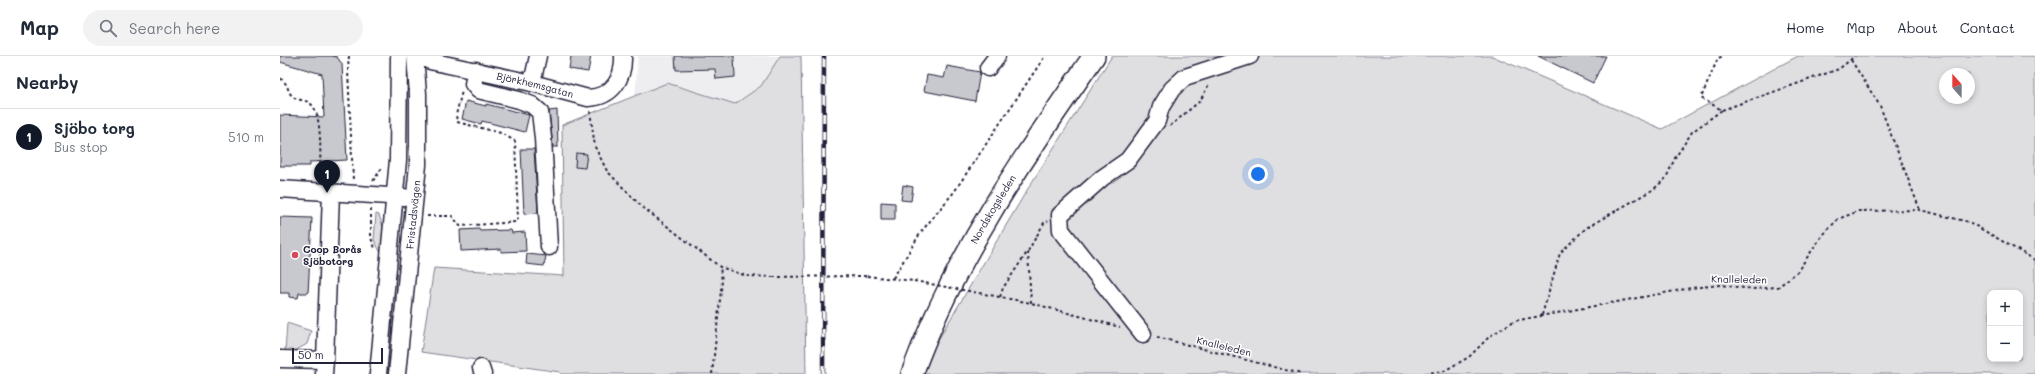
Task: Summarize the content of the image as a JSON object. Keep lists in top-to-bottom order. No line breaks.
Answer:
{"streets":{"main road":["Nordskogsleden"],"street":["Björkhemsgatan","Fristadsvägen"],"path":["Knalleleden"]},"crossings":[["Björkhemsgatan","Knalleleden"]],"places":["Coop Borås Sjöbotorg"],"scale_bar":"50 m","north":"top","page":{"header":"Map","search":"Search here","nav":["Home","Map","About","Contact"],"heading":"Nearby","list":[{"mark":"1","name":"Sjöbo torg","note":"Bus stop","value":"510 m"}],"pins":"1","map_buttons":["+","−"],"scale":"50 m"}}
